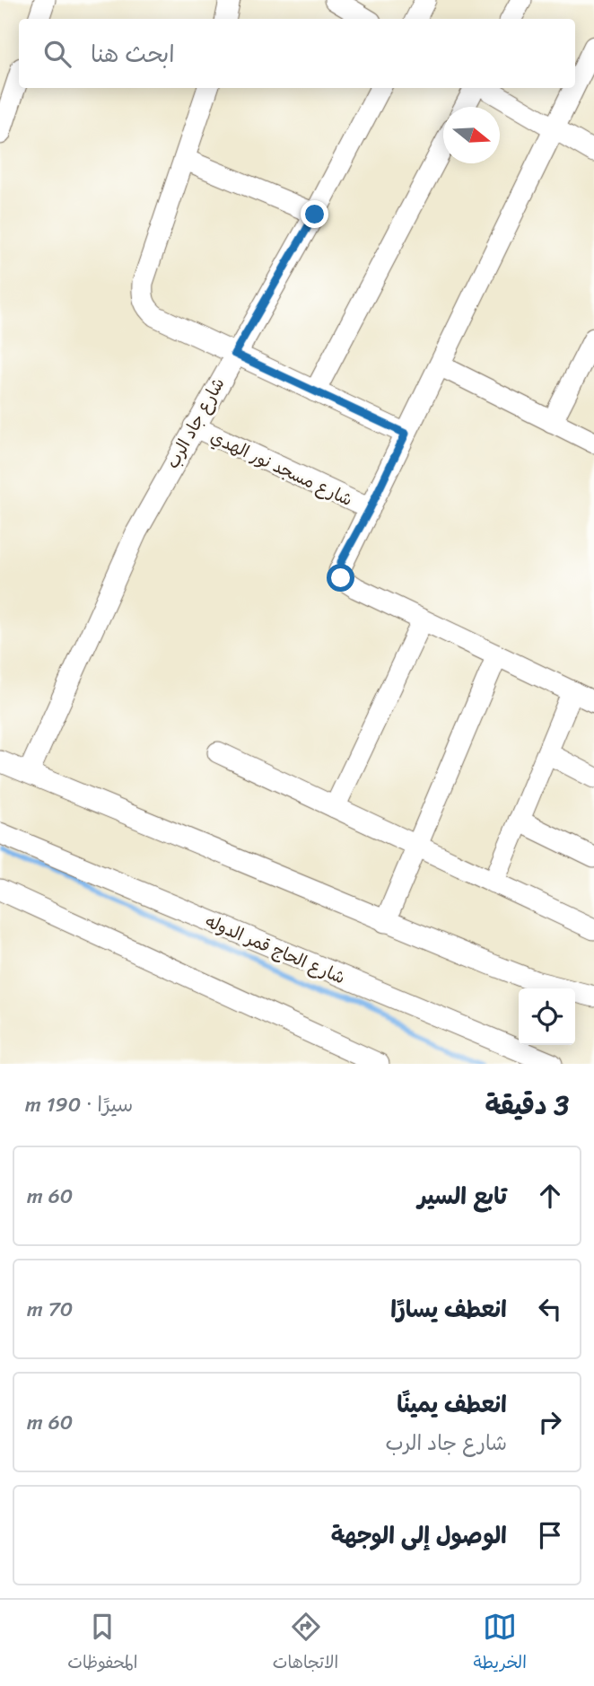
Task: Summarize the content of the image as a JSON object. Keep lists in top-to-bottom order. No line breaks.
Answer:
{"streets":{"street":["شارع جاد الرب","شارع مسجد نور الهدي","شارع الحاج قمر الدوله"]},"crossings":[["شارع جاد الرب","شارع مسجد نور الهدي"]],"north":"right","page":{"search":"ابحث هنا","heading":["3 دقيقة","سيرًا · 190 m"],"list":[["تابع السير","60 m"],["انعطف يسارًا","70 m"],["انعطف يمينًا","شارع جاد الرب","60 m"],"الوصول إلى الوجهة"],"nav":["الخريطة","الاتجاهات","المحفوظات"]}}
